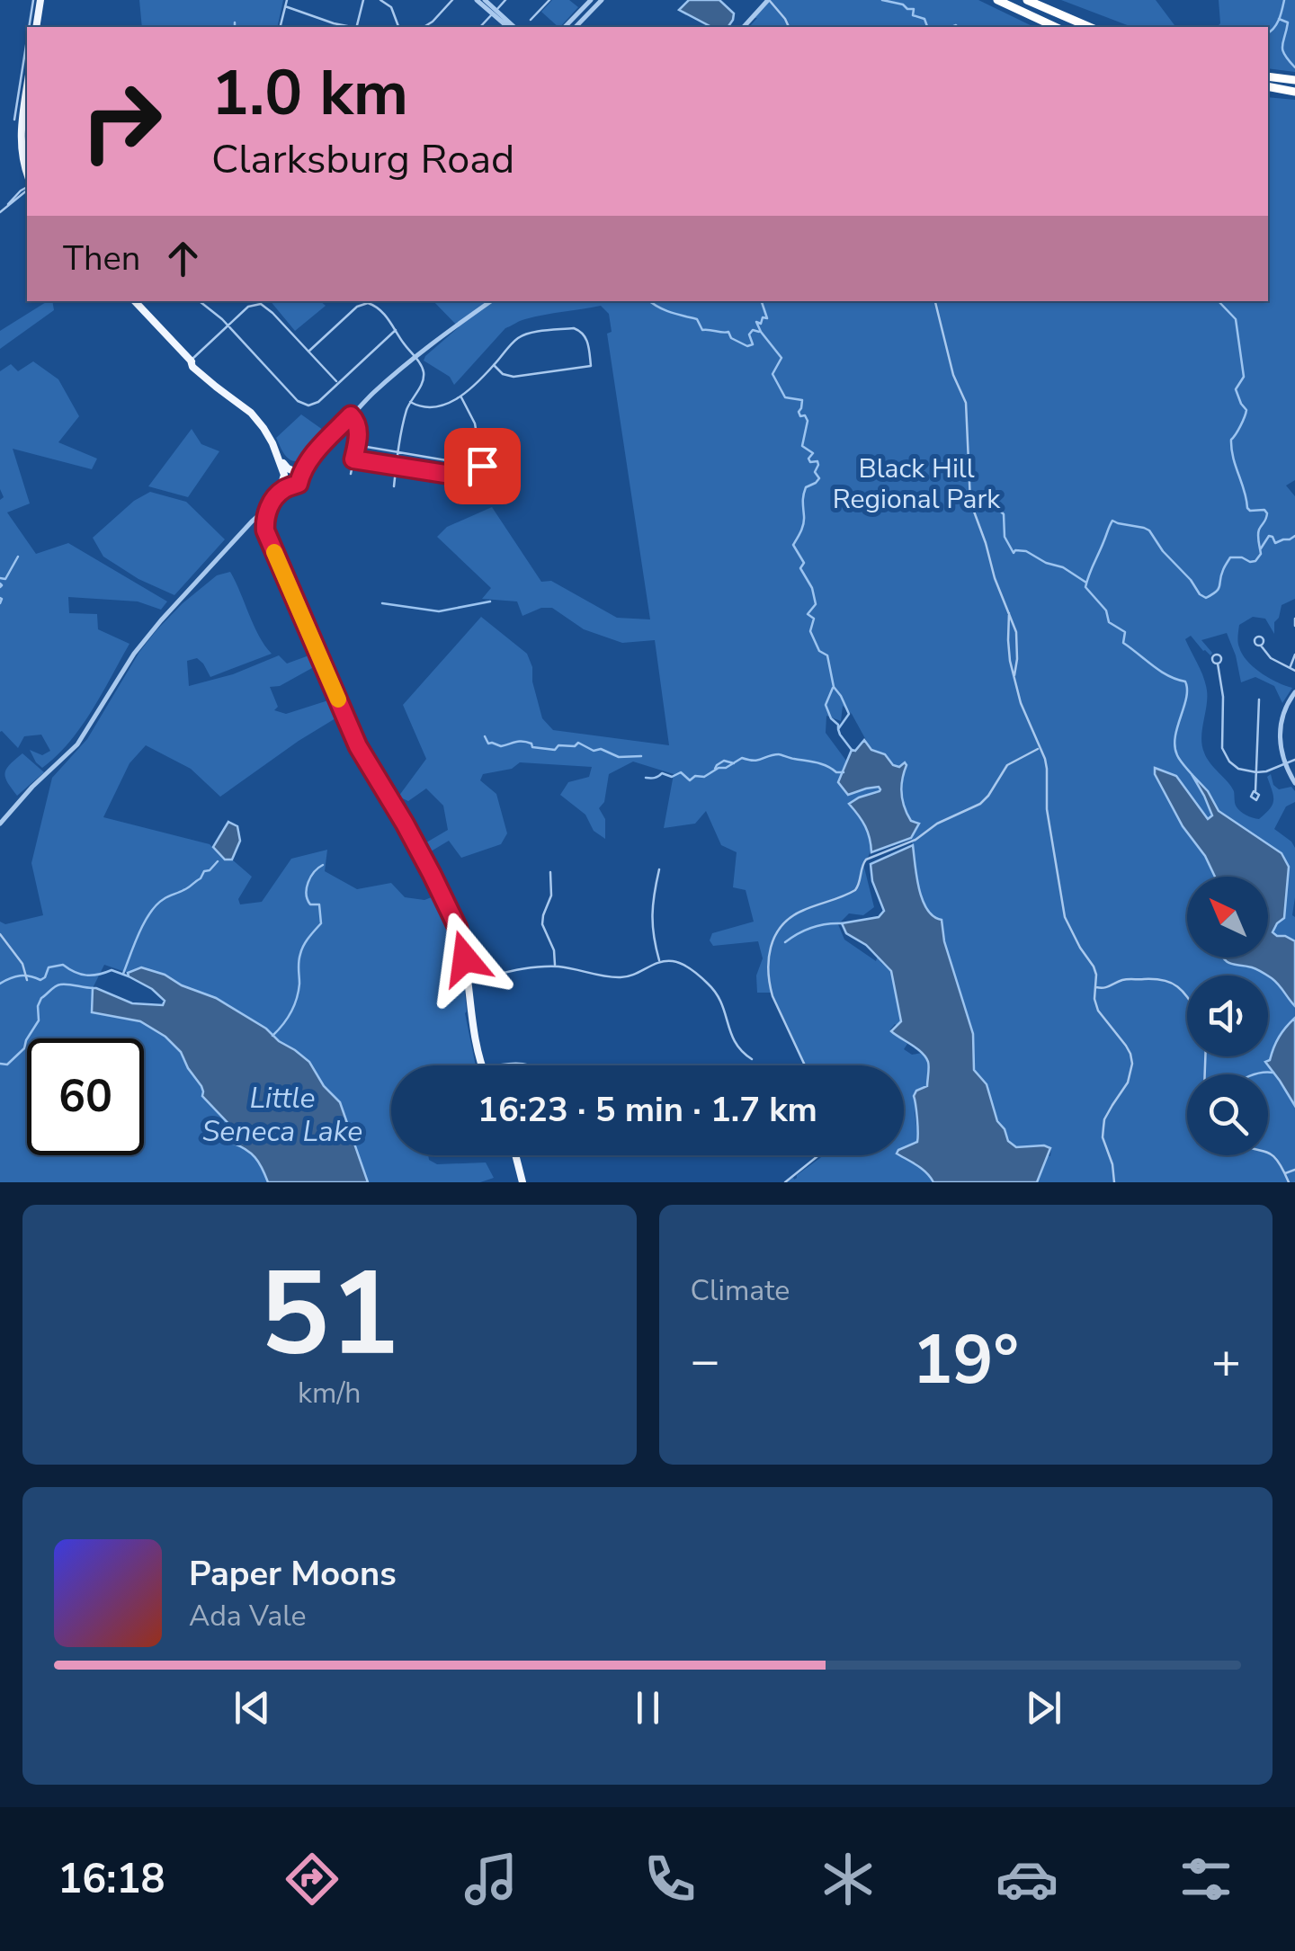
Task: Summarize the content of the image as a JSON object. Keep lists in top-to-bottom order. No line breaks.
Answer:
{"water":["Little Seneca Lake"],"parks":["Black Hill Regional Park"],"north":"top left","page":{"turn":["1.0 km","Clarksburg Road"],"then":"Then","limit":"60","trip":"16:23 · 5 min · 1.7 km","tile":[["51","km/h"],"Climate"],"heat":["−","19°","+"],"song":["Paper Moons","Ada Vale"],"tabs":"16:18"}}
